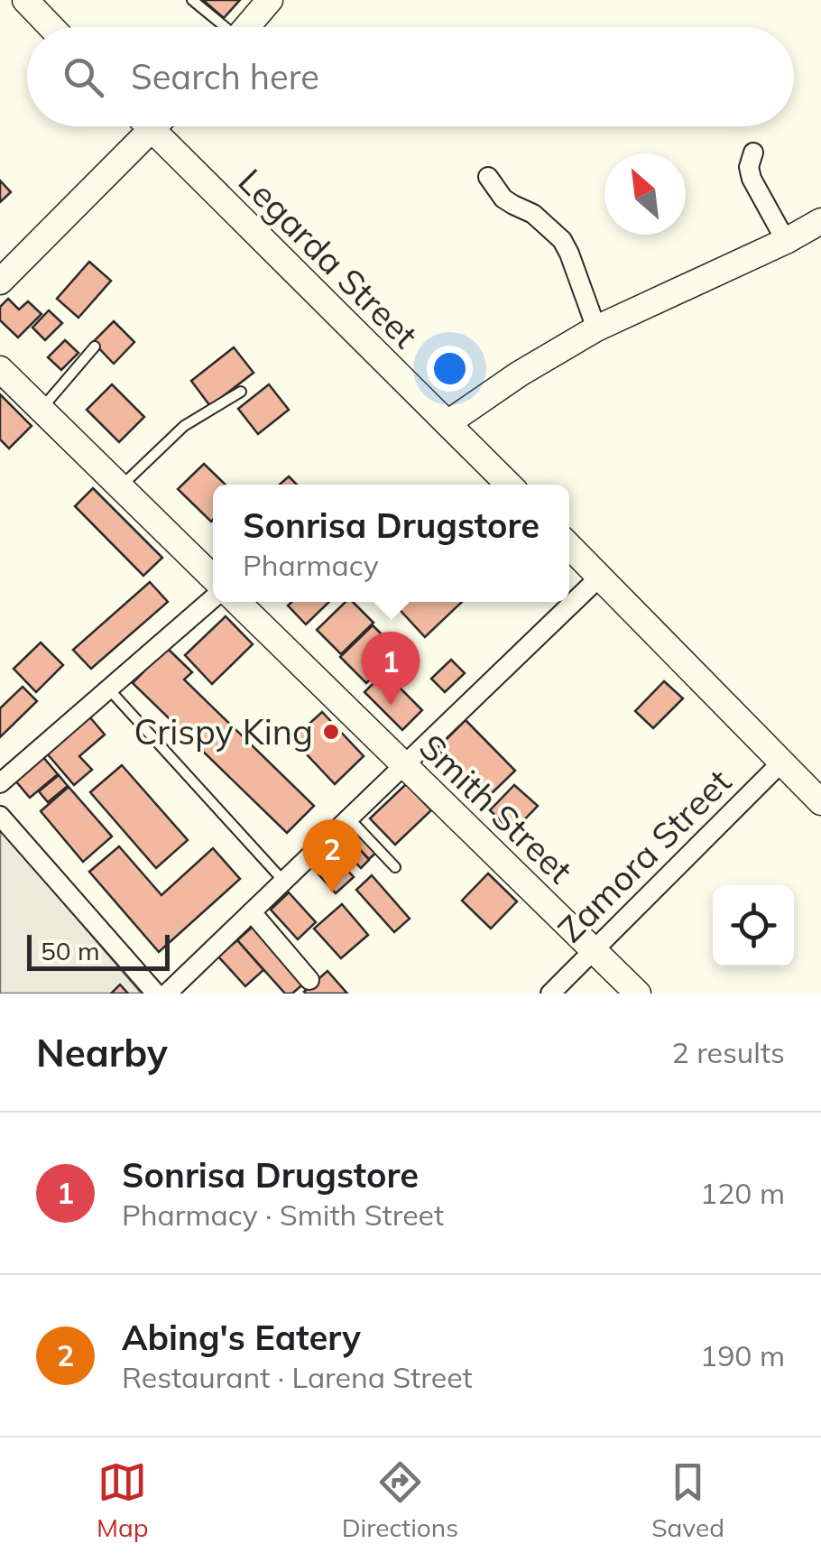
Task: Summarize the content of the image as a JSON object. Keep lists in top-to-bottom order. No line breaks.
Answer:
{"streets":{"street":["Legarda Street","Smith Street","Zamora Street"]},"crossings":[["Smith Street","Zamora Street"]],"places":["Crispy King"],"scale_bar":"50 m","north":"top left","page":{"search":"Search here","popup":["Sonrisa Drugstore","Pharmacy"],"pins":["1","2"],"scale":"50 m","heading":["Nearby","2 results"],"list":[{"mark":"1","name":"Sonrisa Drugstore","note":"Pharmacy · Smith Street","value":"120 m"},{"mark":"2","name":"Abing's Eatery","note":"Restaurant · Larena Street","value":"190 m"}],"nav":["Map","Directions","Saved"]}}
